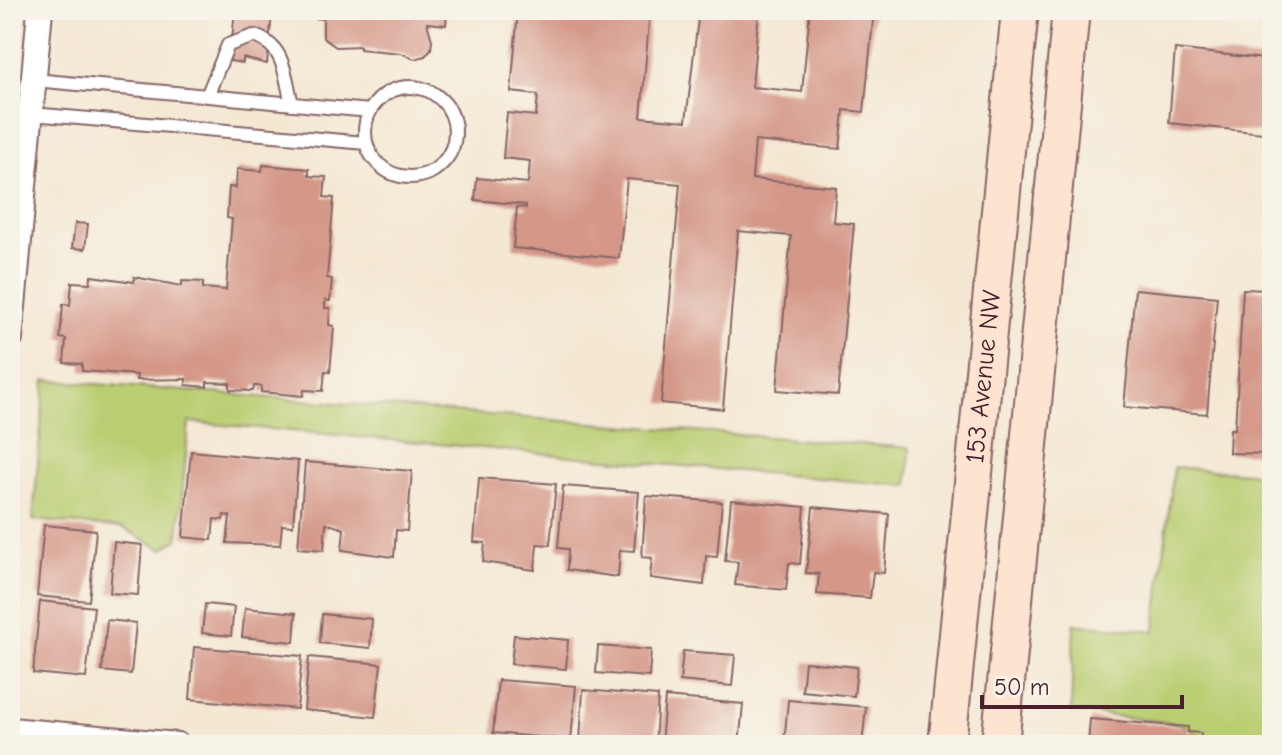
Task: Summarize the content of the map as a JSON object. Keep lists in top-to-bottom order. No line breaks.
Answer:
{"streets":{"main road":["153 Avenue NW"]},"scale_bar":"50 m"}
